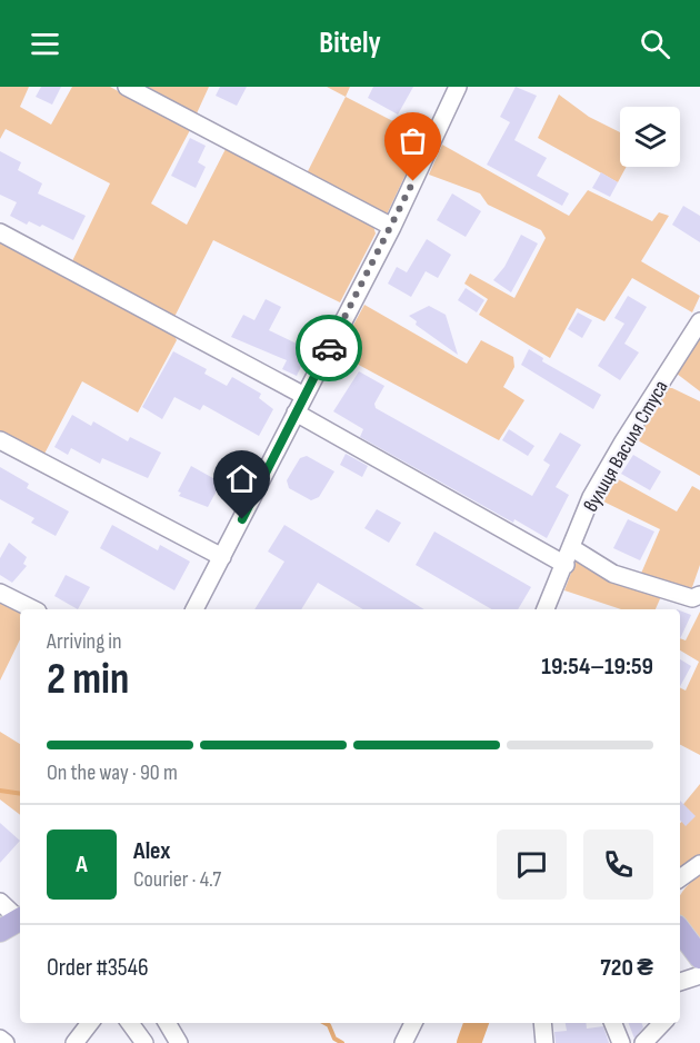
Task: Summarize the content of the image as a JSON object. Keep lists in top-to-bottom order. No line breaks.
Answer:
{"streets":{"street":["вулиця Василя Стуса"]},"page":{"header":"Bitely","heading":["2 min","Arriving in","19:54–19:59"],"panel":["Alex","Courier · 4.7","Order #3546","720 ₴"],"bar":"On the way · 90 m","round":"A"}}
